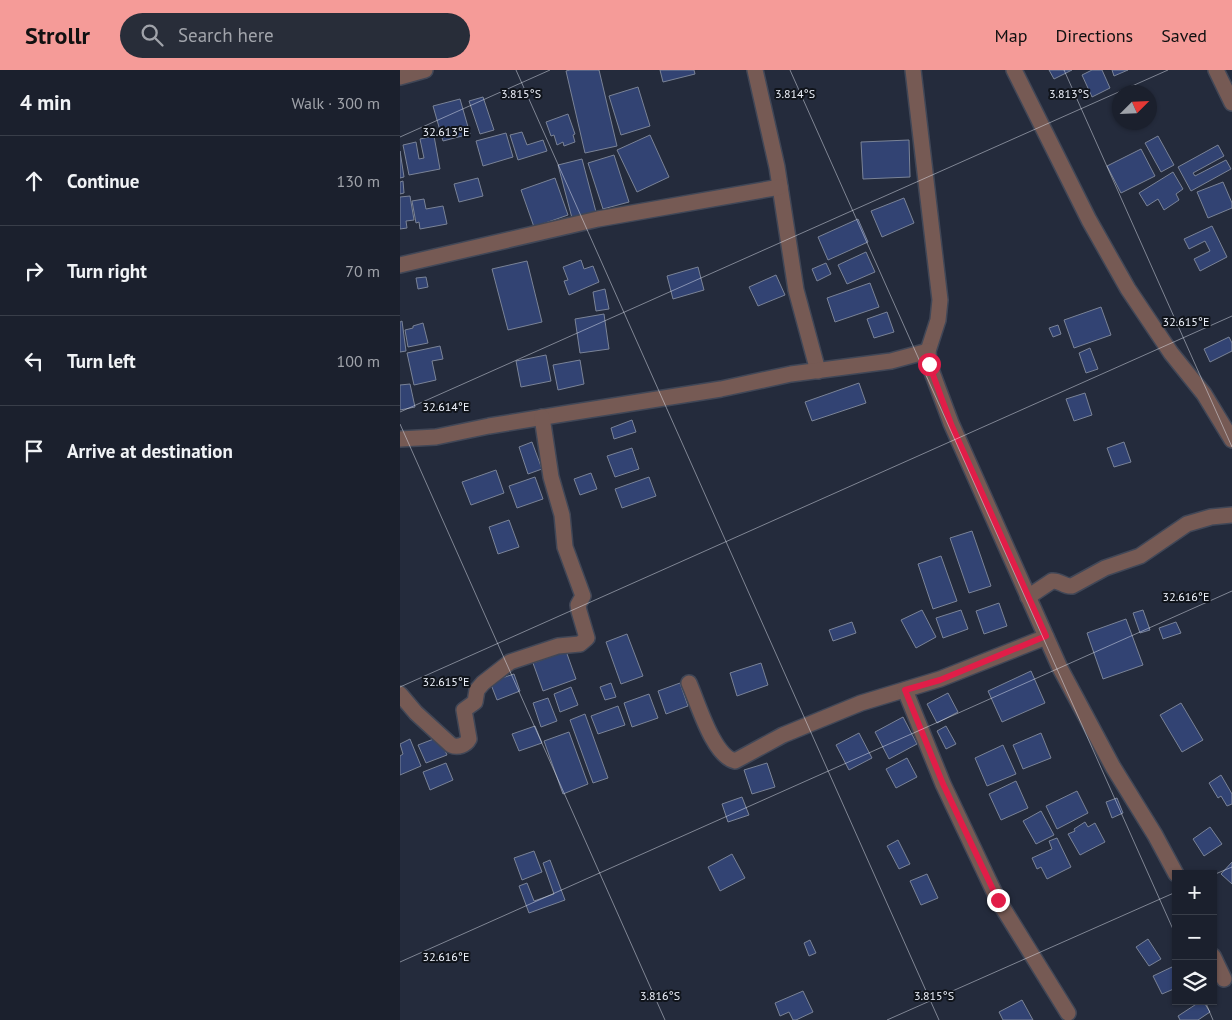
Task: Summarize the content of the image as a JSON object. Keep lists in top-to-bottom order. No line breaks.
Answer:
{"north":"top right","page":{"header":"Strollr","search":"Search here","nav":["Map","Directions","Saved"],"heading":["4 min","Walk · 300 m"],"list":[["Continue","130 m"],["Turn right","70 m"],["Turn left","100 m"],"Arrive at destination"],"map_buttons":["+","−"]},"coordinates":["3.815°S","3.814°S","3.813°S","32.613°E","32.615°E","32.614°E","32.616°E","3.816°S"]}
